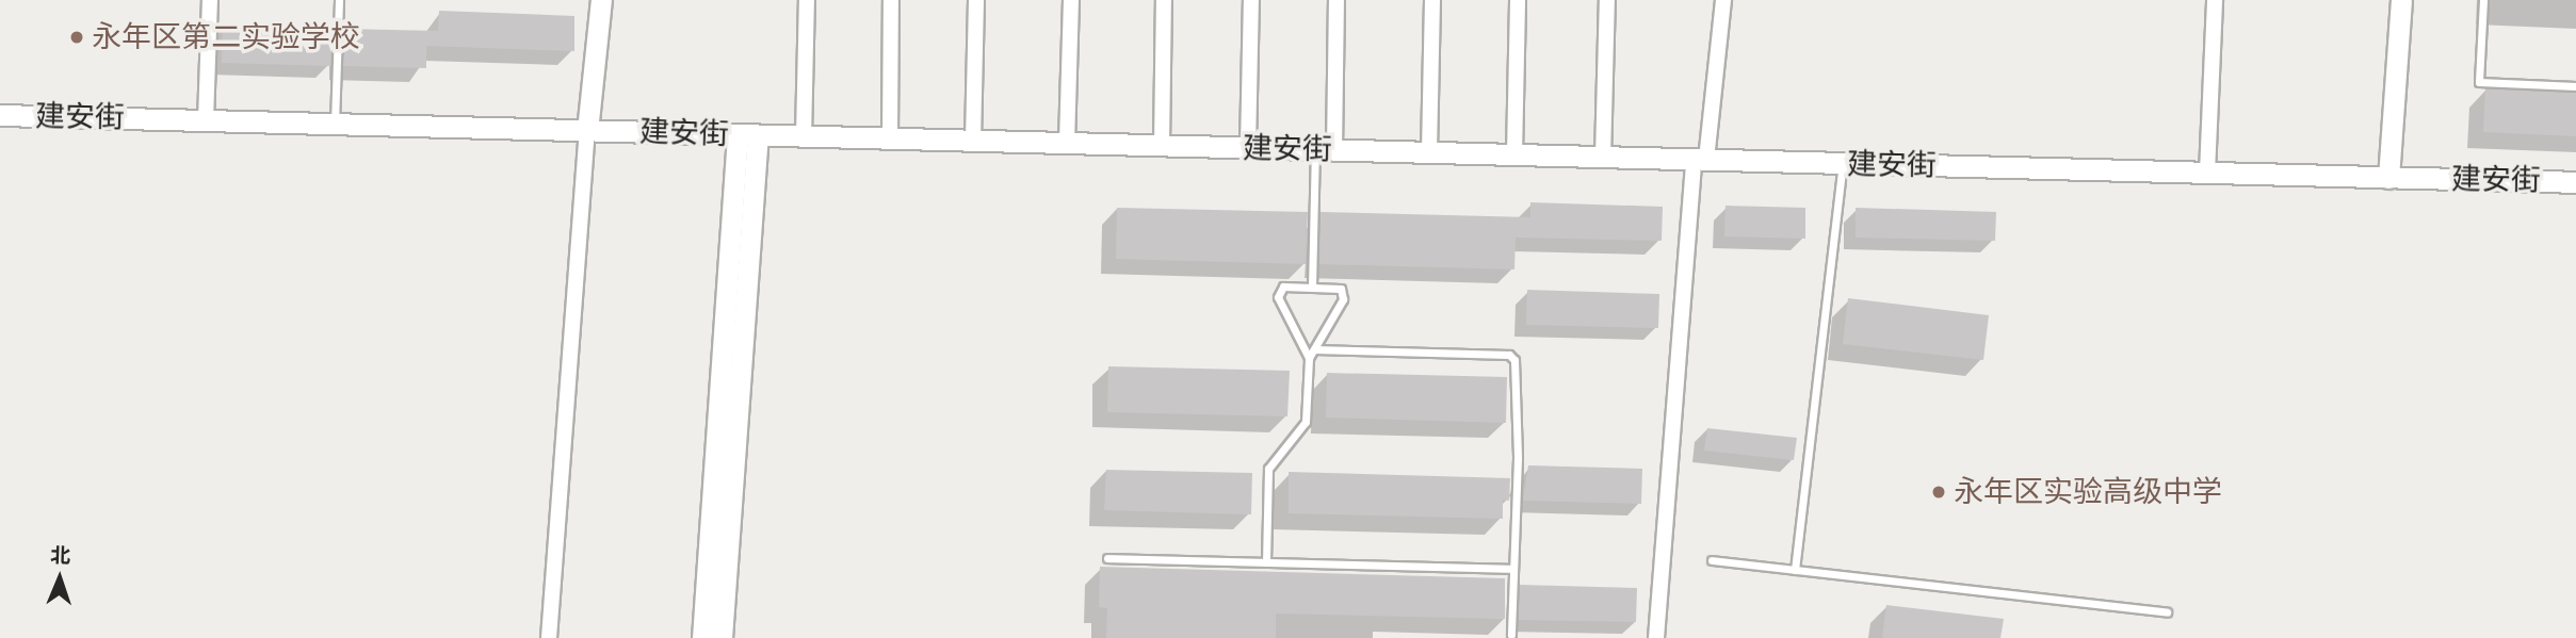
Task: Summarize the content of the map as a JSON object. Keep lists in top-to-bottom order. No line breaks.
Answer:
{"streets":{"main road":["建安街"]},"places":["永年区第二实验学校","永年区实验高级中学"],"north":"top"}
